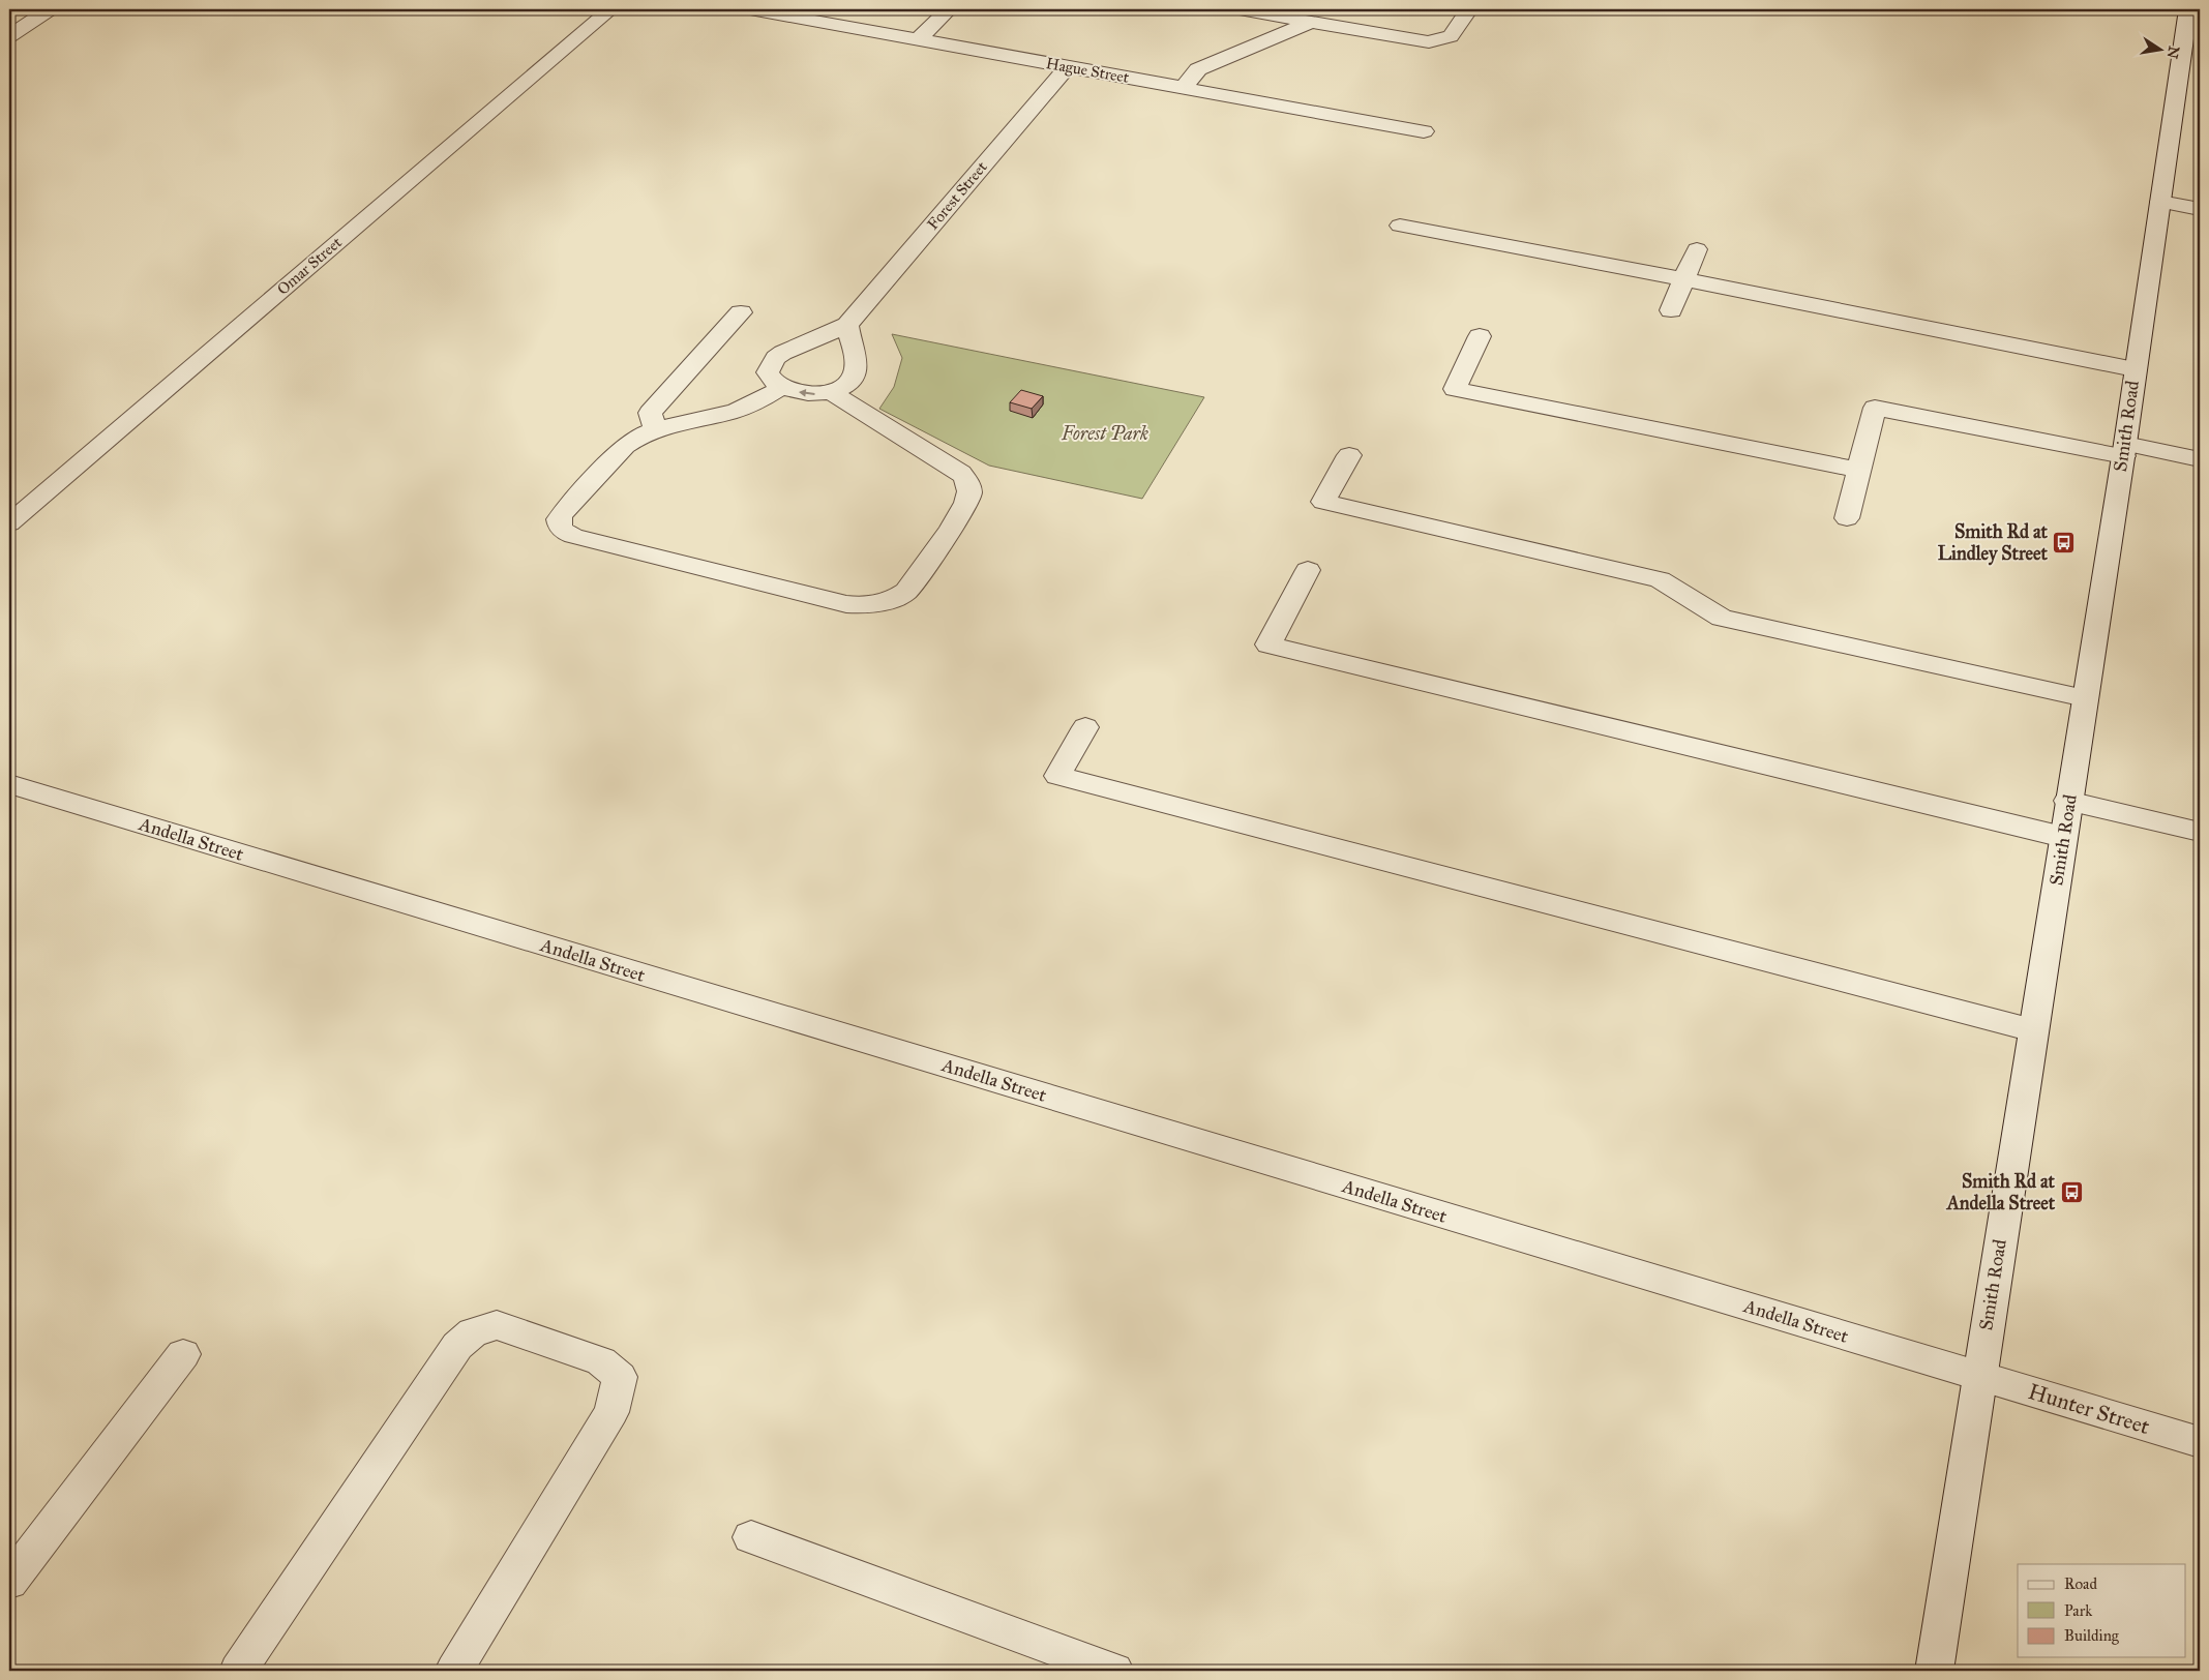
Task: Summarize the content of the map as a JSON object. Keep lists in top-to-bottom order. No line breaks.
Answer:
{"streets":{"street":["Hague Street","Forest Street","Omar Street","Smith Road","Andella Street","Hunter Street"]},"crossings":[["Hague Street","Forest Street"],["Smith Road","Andella Street"],["Smith Road","Hunter Street"],["Andella Street","Hunter Street"]],"parks":["Forest Park"],"places":{"bus stop":["Smith Rd at Lindley Street","Smith Rd at Andella Street"]},"legend":["Road","Park","Building"],"north":"right"}
